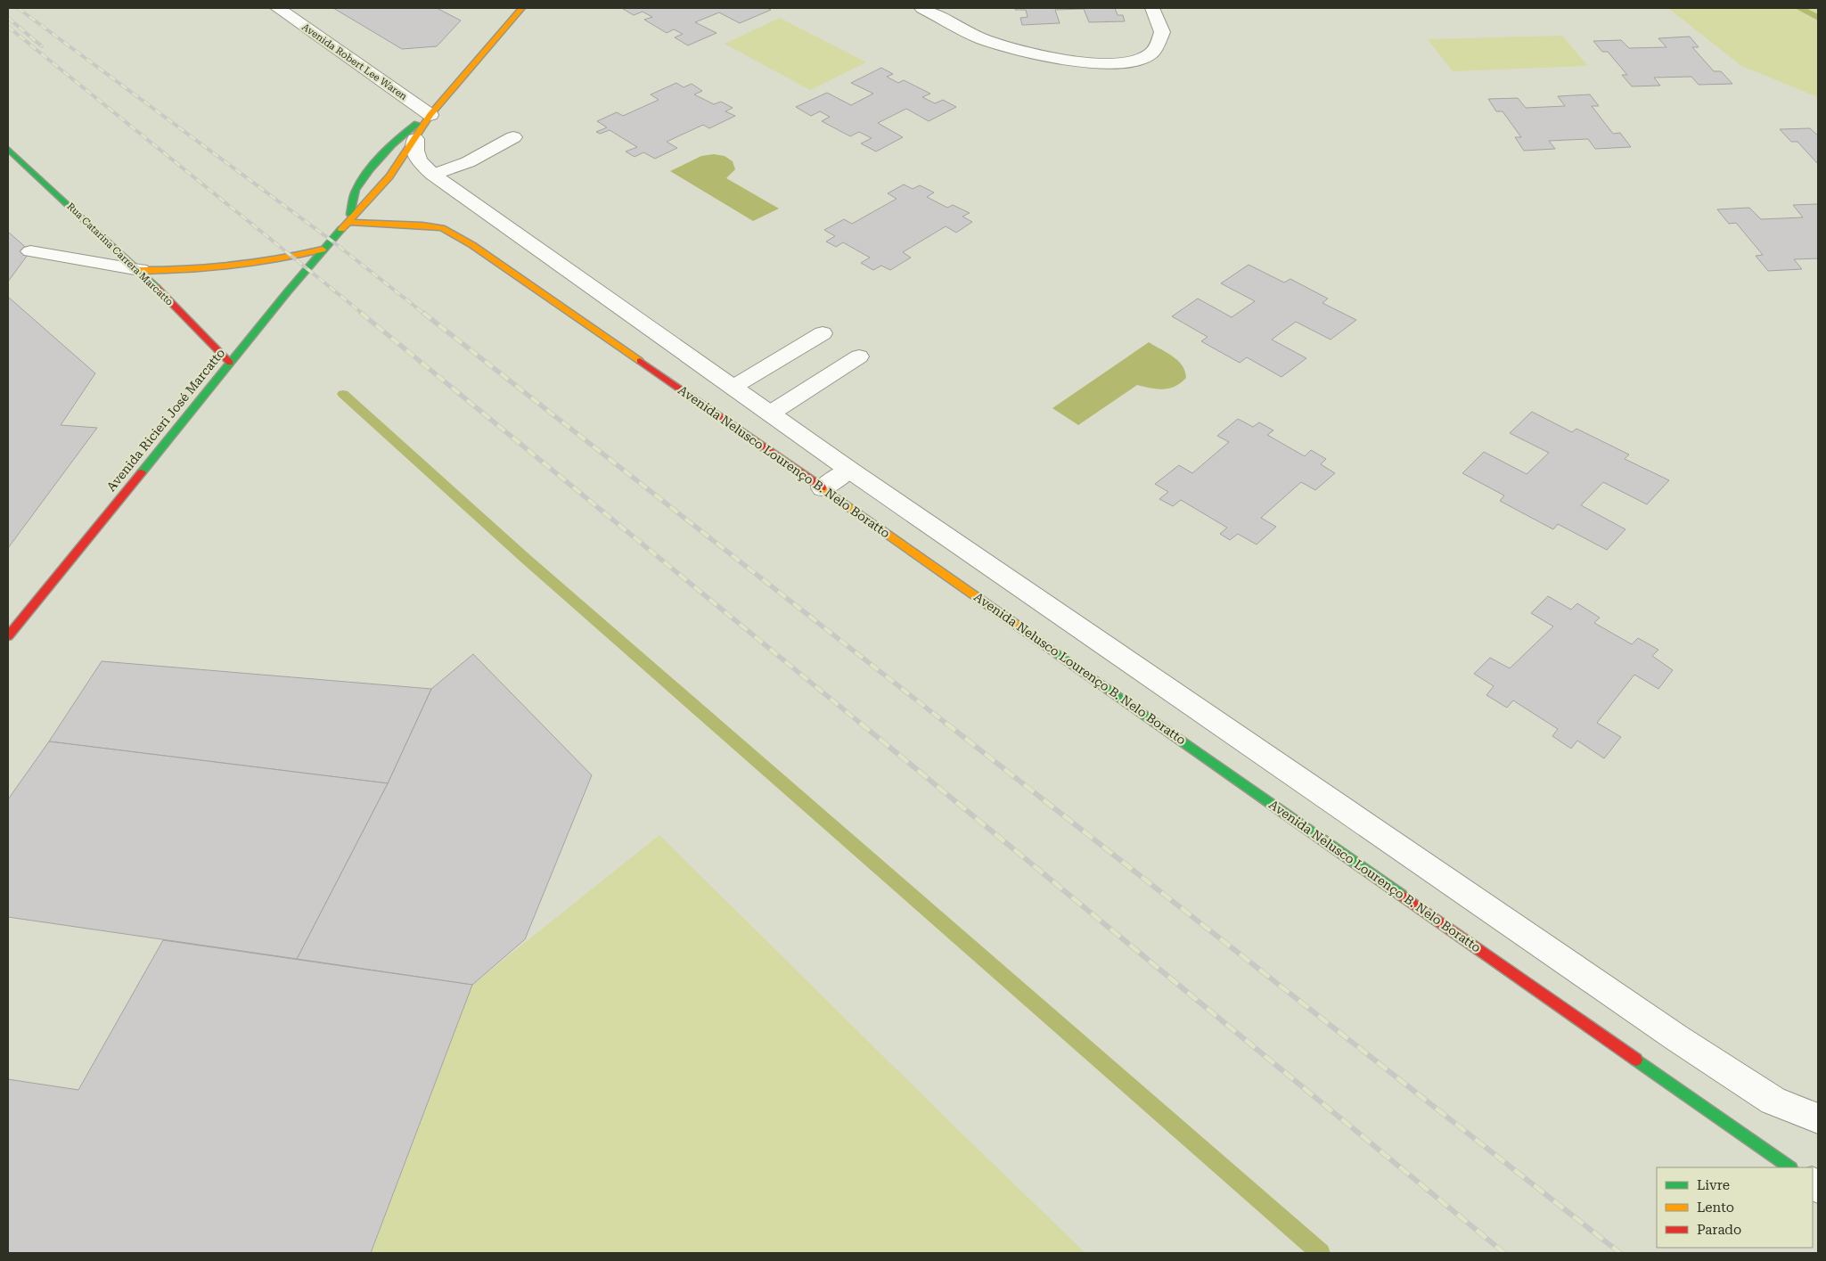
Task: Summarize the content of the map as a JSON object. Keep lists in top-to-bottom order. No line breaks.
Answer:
{"streets":{"street":["Avenida Robert Lee Waren","Rua Catarina Carrera Marcatto","Avenida Ricieri José Marcatto","Avenida Nelusco Lourenço B. Nelo Boratto"]},"crossings":[["Avenida Robert Lee Waren","Avenida Ricieri José Marcatto"],["Rua Catarina Carrera Marcatto","Avenida Ricieri José Marcatto"],["Avenida Ricieri José Marcatto","Avenida Nelusco Lourenço B. Nelo Boratto"]],"legend":["Livre","Lento","Parado"]}
